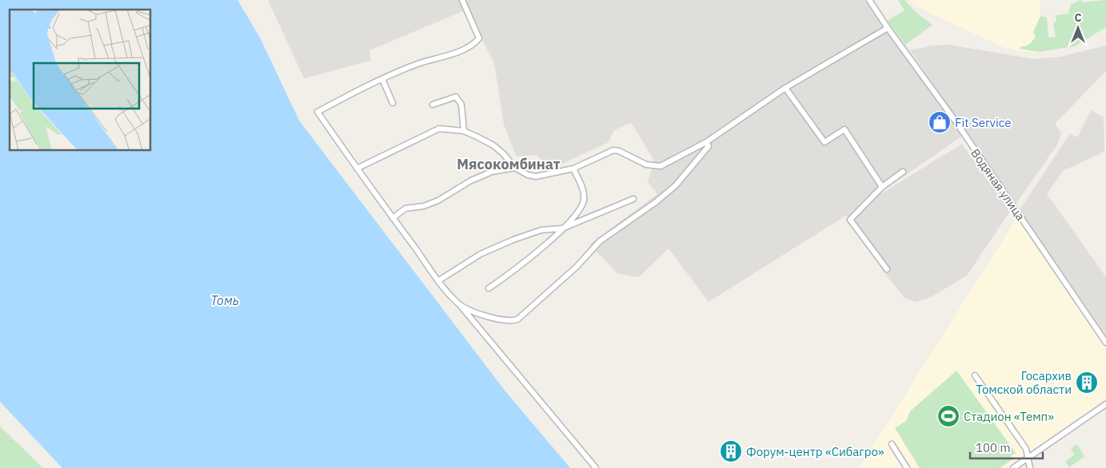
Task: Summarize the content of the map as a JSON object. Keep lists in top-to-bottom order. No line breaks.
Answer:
{"streets":{"street":["Водяная улица"]},"districts":["Мясокомбинат"],"water":["Томь"],"places":{"shop":["Fit Service"],"building":["Госархив Томской области","Форум-центр «Сибагро»"],"sports":["Стадион «Темп»"]},"scale_bar":"100 m","north":"top"}
